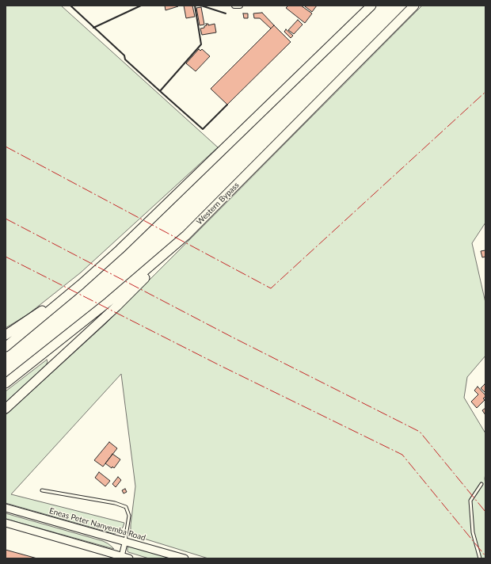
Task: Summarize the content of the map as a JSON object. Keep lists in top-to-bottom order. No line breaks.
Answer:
{"streets":{"highway":["Western Bypass"],"main road":["Eneas Peter Nanyemba Road"]}}
